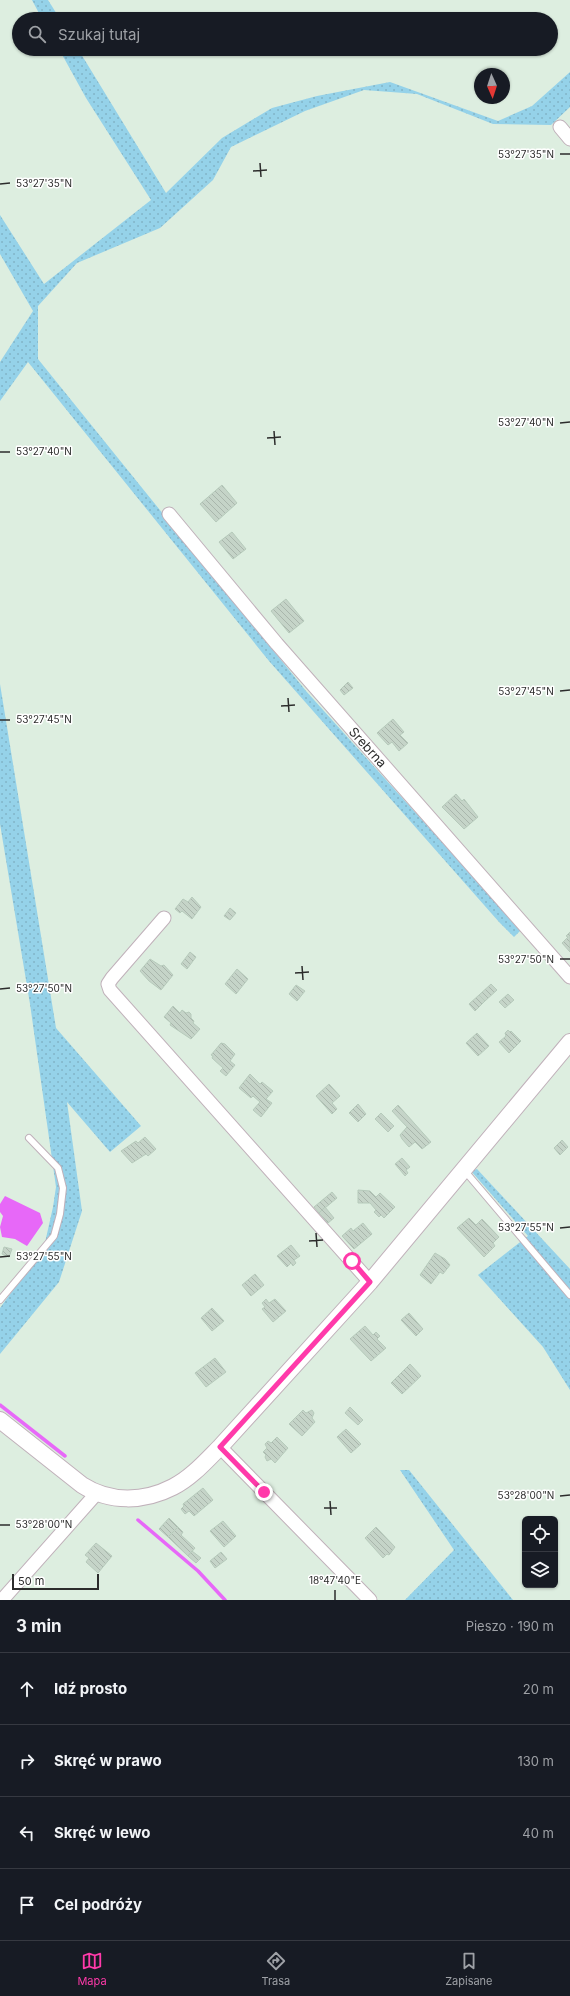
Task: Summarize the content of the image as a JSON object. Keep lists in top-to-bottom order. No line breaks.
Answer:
{"streets":{"street":["Srebrna"]},"scale_bar":"50 m","north":"bottom","page":{"search":"Szukaj tutaj","scale":"50 m","heading":["3 min","Pieszo · 190 m"],"list":[["Idź prosto","20 m"],["Skręć w prawo","130 m"],["Skręć w lewo","40 m"],"Cel podróży"],"nav":["Mapa","Trasa","Zapisane"]},"coordinates":["53°27'35\"N","53°27'40\"N","53°27'45\"N","53°27'50\"N","53°27'55\"N","53°28'00\"N","18°47'40\"E"]}
